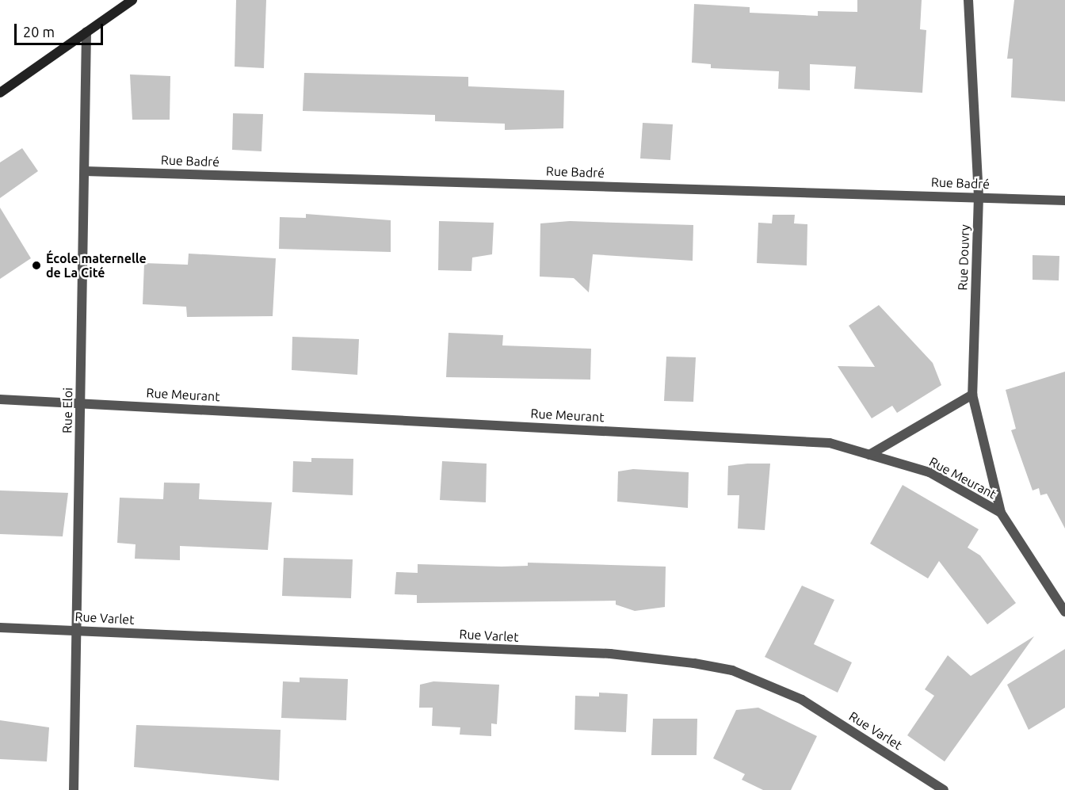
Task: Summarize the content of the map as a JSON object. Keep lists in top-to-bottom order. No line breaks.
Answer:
{"streets":{"street":["Rue Badré","Rue Douvry","Rue Meurant","Rue Eloi","Rue Varlet"]},"crossings":[["Rue Badré","Rue Douvry"],["Rue Badré","Rue Eloi"],["Rue Douvry","Rue Meurant"],["Rue Meurant","Rue Eloi"],["Rue Eloi","Rue Varlet"]],"places":["École maternelle de La Cité"],"scale_bar":"20 m"}
